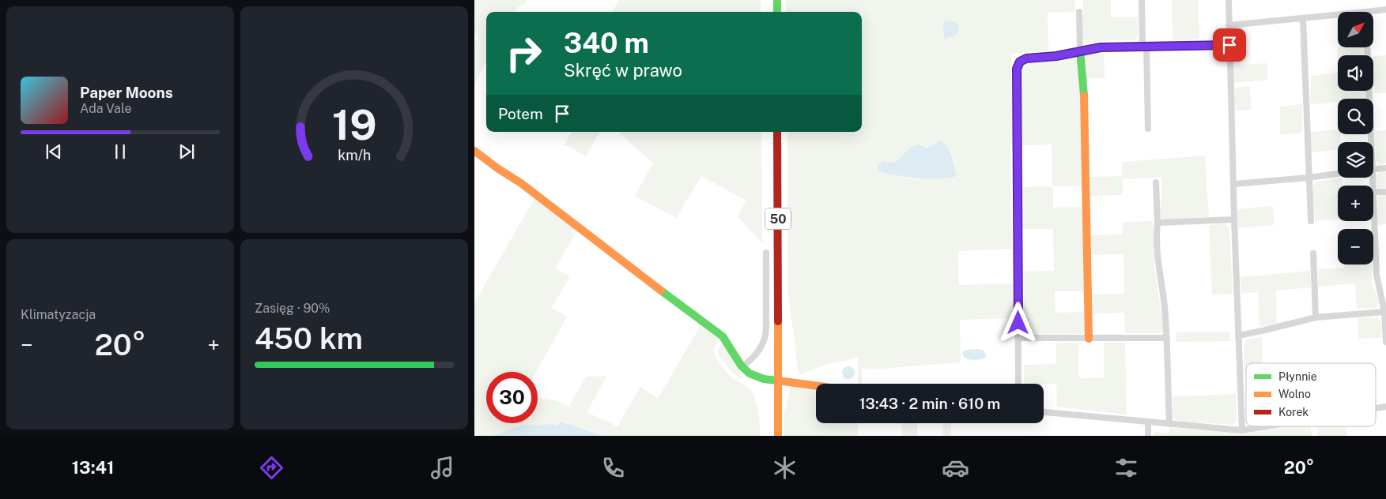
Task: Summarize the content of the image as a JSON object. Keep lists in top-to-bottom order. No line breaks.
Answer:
{"streets":{"street":["50"]},"legend":["Płynnie","Wolno","Korek"],"north":"top right","page":{"map_buttons":["+","−"],"turn":["340 m","Skręć w prawo"],"song":["Paper Moons","Ada Vale"],"then":"Potem","tile":["Klimatyzacja",["Zasięg · 90%","450 km"]],"heat":["−","20°","+"],"limit":"30","trip":"13:43 · 2 min · 610 m","tabs":["13:41","20°"],"gauge":["19","km/h"]}}
